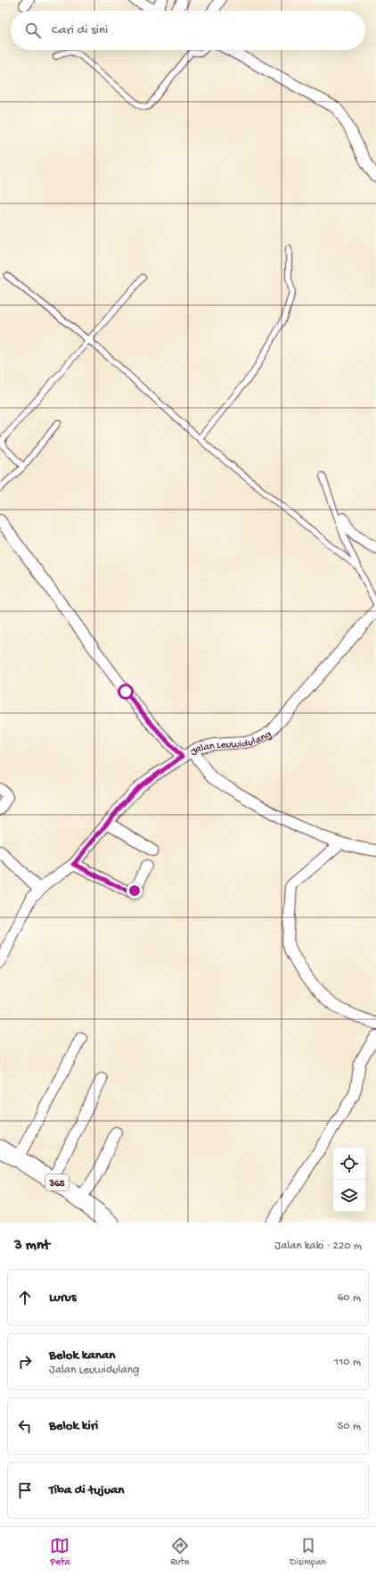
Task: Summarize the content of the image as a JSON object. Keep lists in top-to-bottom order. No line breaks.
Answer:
{"streets":{"main road":["365"],"street":["Jalan Leuwidulang"]},"page":{"search":"Cari di sini","heading":["3 mnt","Jalan kaki · 220 m"],"list":[["Lurus","60 m"],["Belok kanan","Jalan Leuwidulang","110 m"],["Belok kiri","50 m"],"Tiba di tujuan"],"nav":["Peta","Rute","Disimpan"]}}
